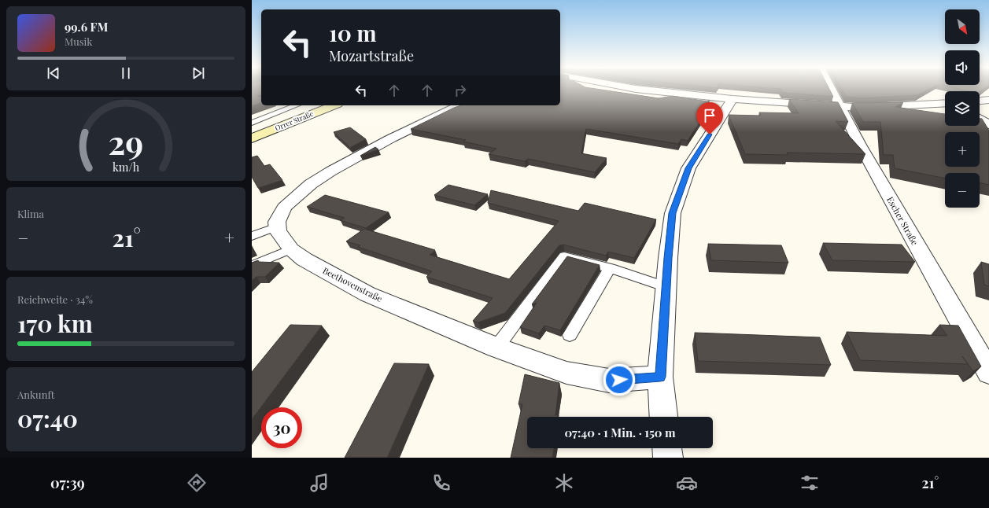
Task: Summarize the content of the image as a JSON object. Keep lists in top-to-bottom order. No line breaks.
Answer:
{"streets":{"street":["Orrer Straße","Escher Straße","Beethovenstraße"]},"north":"bottom right","page":{"map_buttons":["+","−"],"turn":["10 m","Mozartstraße"],"song":["99.6 FM","Musik"],"tile":["Klima",["Reichweite · 34%","170 km"],["Ankunft","07:40"]],"heat":["−","21°","+"],"limit":"30","trip":"07:40 · 1 Min. · 150 m","tabs":["07:39","21°"],"gauge":["29","km/h"]}}
